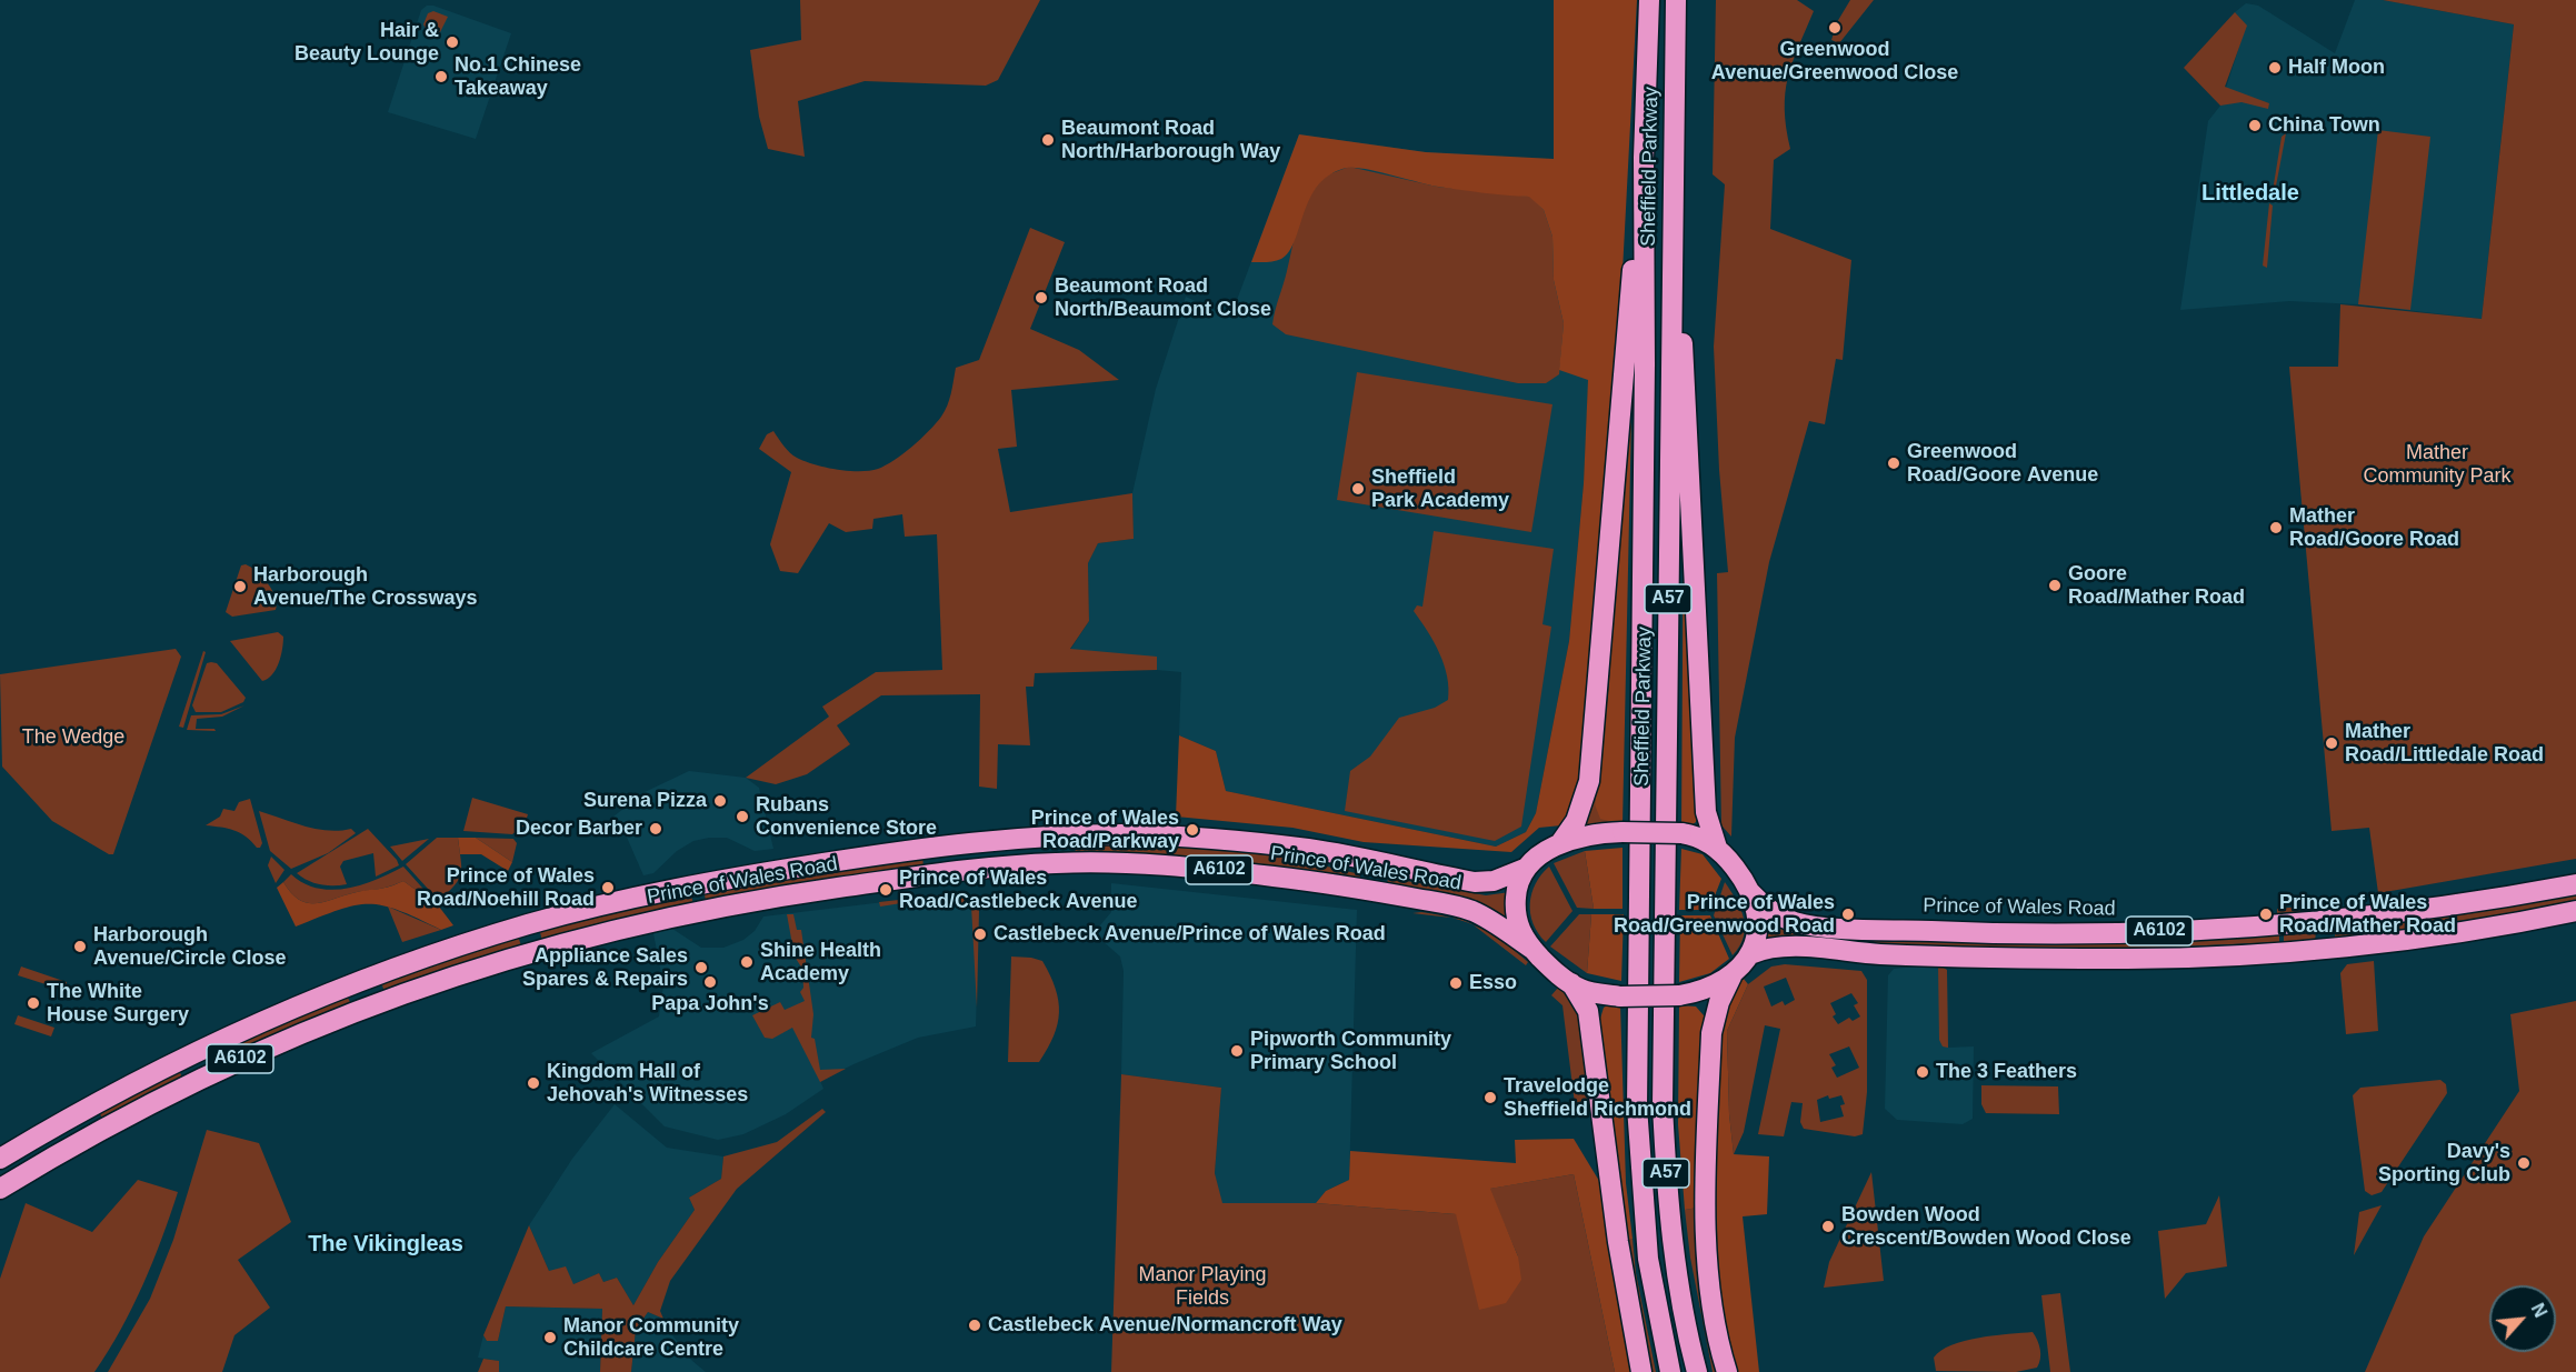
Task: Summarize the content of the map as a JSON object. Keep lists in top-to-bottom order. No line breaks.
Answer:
{"streets":{"highway":["Sheffield Parkway","A57","Prince of Wales Road","A6102"]},"crossings":[["Prince of Wales Road","A6102"]],"districts":["Littledale","The Vikingleas"],"parks":["Mather Community Park","The Wedge","Manor Playing Fields"],"places":["Greenwood Avenue/Greenwood Close","Hair & Beauty Lounge","Half Moon","No.1 Chinese Takeaway","China Town","Beaumont Road North/Harborough Way","Beaumont Road North/Beaumont Close","Greenwood Road/Goore Avenue","Sheffield Park Academy","Mather Road/Goore Road","Goore Road/Mather Road","Harborough Avenue/The Crossways","Mather Road/Littledale Road","Surena Pizza","Rubans Convenience Store","Decor Barber","Prince of Wales Road/Parkway","Prince of Wales Road/Noehill Road","Prince of Wales Road/Castlebeck Avenue","Prince of Wales Road/Greenwood Road","Prince of Wales Road/Mather Road","Castlebeck Avenue/Prince of Wales Road","Harborough Avenue/Circle Close","Shine Health Academy","Appliance Sales Spares & Repairs","Papa John's","Esso","The White House Surgery","Pipworth Community Primary School","The 3 Feathers","Kingdom Hall of Jehovah's Witnesses","Travelodge Sheffield Richmond","Davy's Sporting Club","Bowden Wood Crescent/Bowden Wood Close","Castlebeck Avenue/Normancroft Way","Manor Community Childcare Centre"],"north":"top right"}
